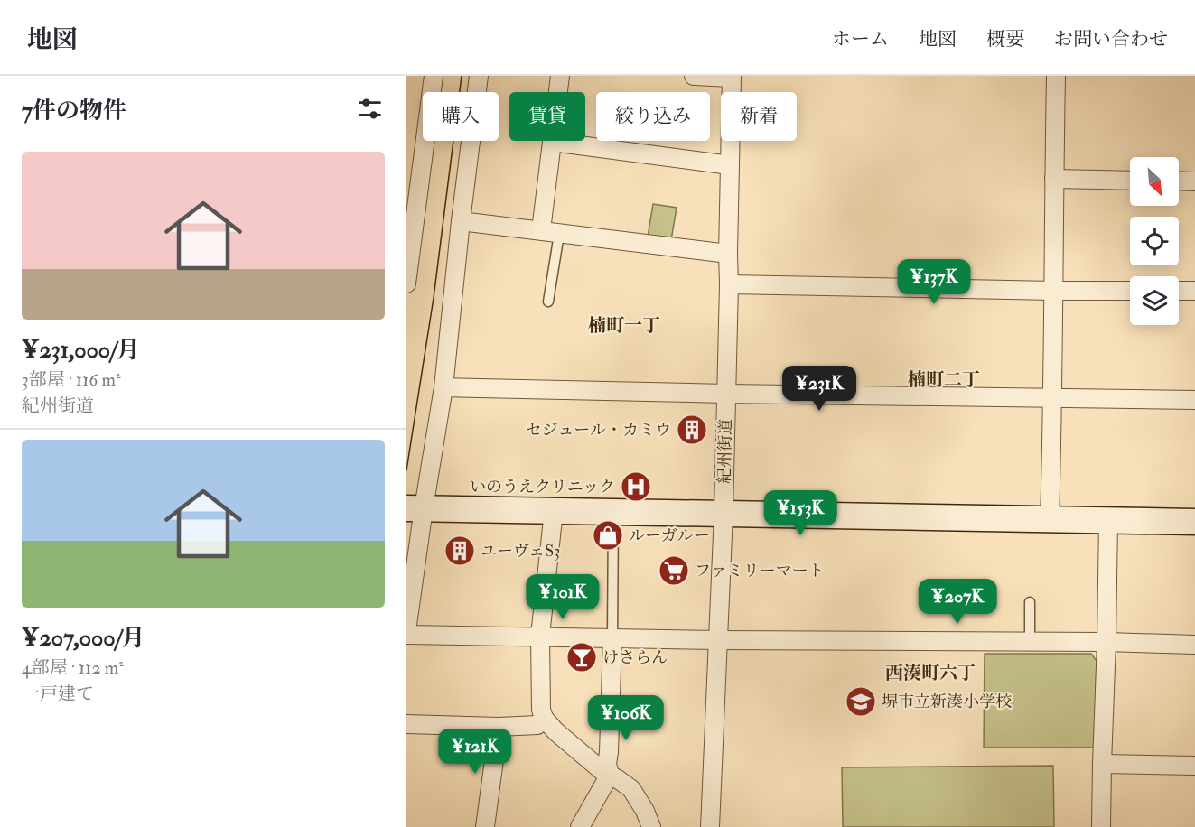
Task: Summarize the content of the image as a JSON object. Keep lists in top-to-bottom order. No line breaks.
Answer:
{"streets":{"street":["紀州街道"]},"districts":["楠町一丁","楠町二丁","西湊町六丁"],"places":{"building":["セジュール・カミウ","ユーヴェS3"],"hospital":["いのうえクリニック"],"shop":["ルーガルー"],"supermarket":["ファミリーマート"],"bar":["けさらん"],"school or university":["堺市立新湊小学校"]},"north":"bottom right","page":{"header":"地図","nav":["ホーム","地図","概要","お問い合わせ"],"heading":"7件の物件","chip":["購入","賃貸","絞り込み","新着"],"list":[{"name":"¥231,000/月","note":"3部屋 · 116 m² · 紀州街道"},{"name":"¥207,000/月","note":"4部屋 · 112 m² · 一戸建て"}],"price":["¥137K","¥231K","¥153K","¥101K","¥207K","¥106K","¥121K"]}}
